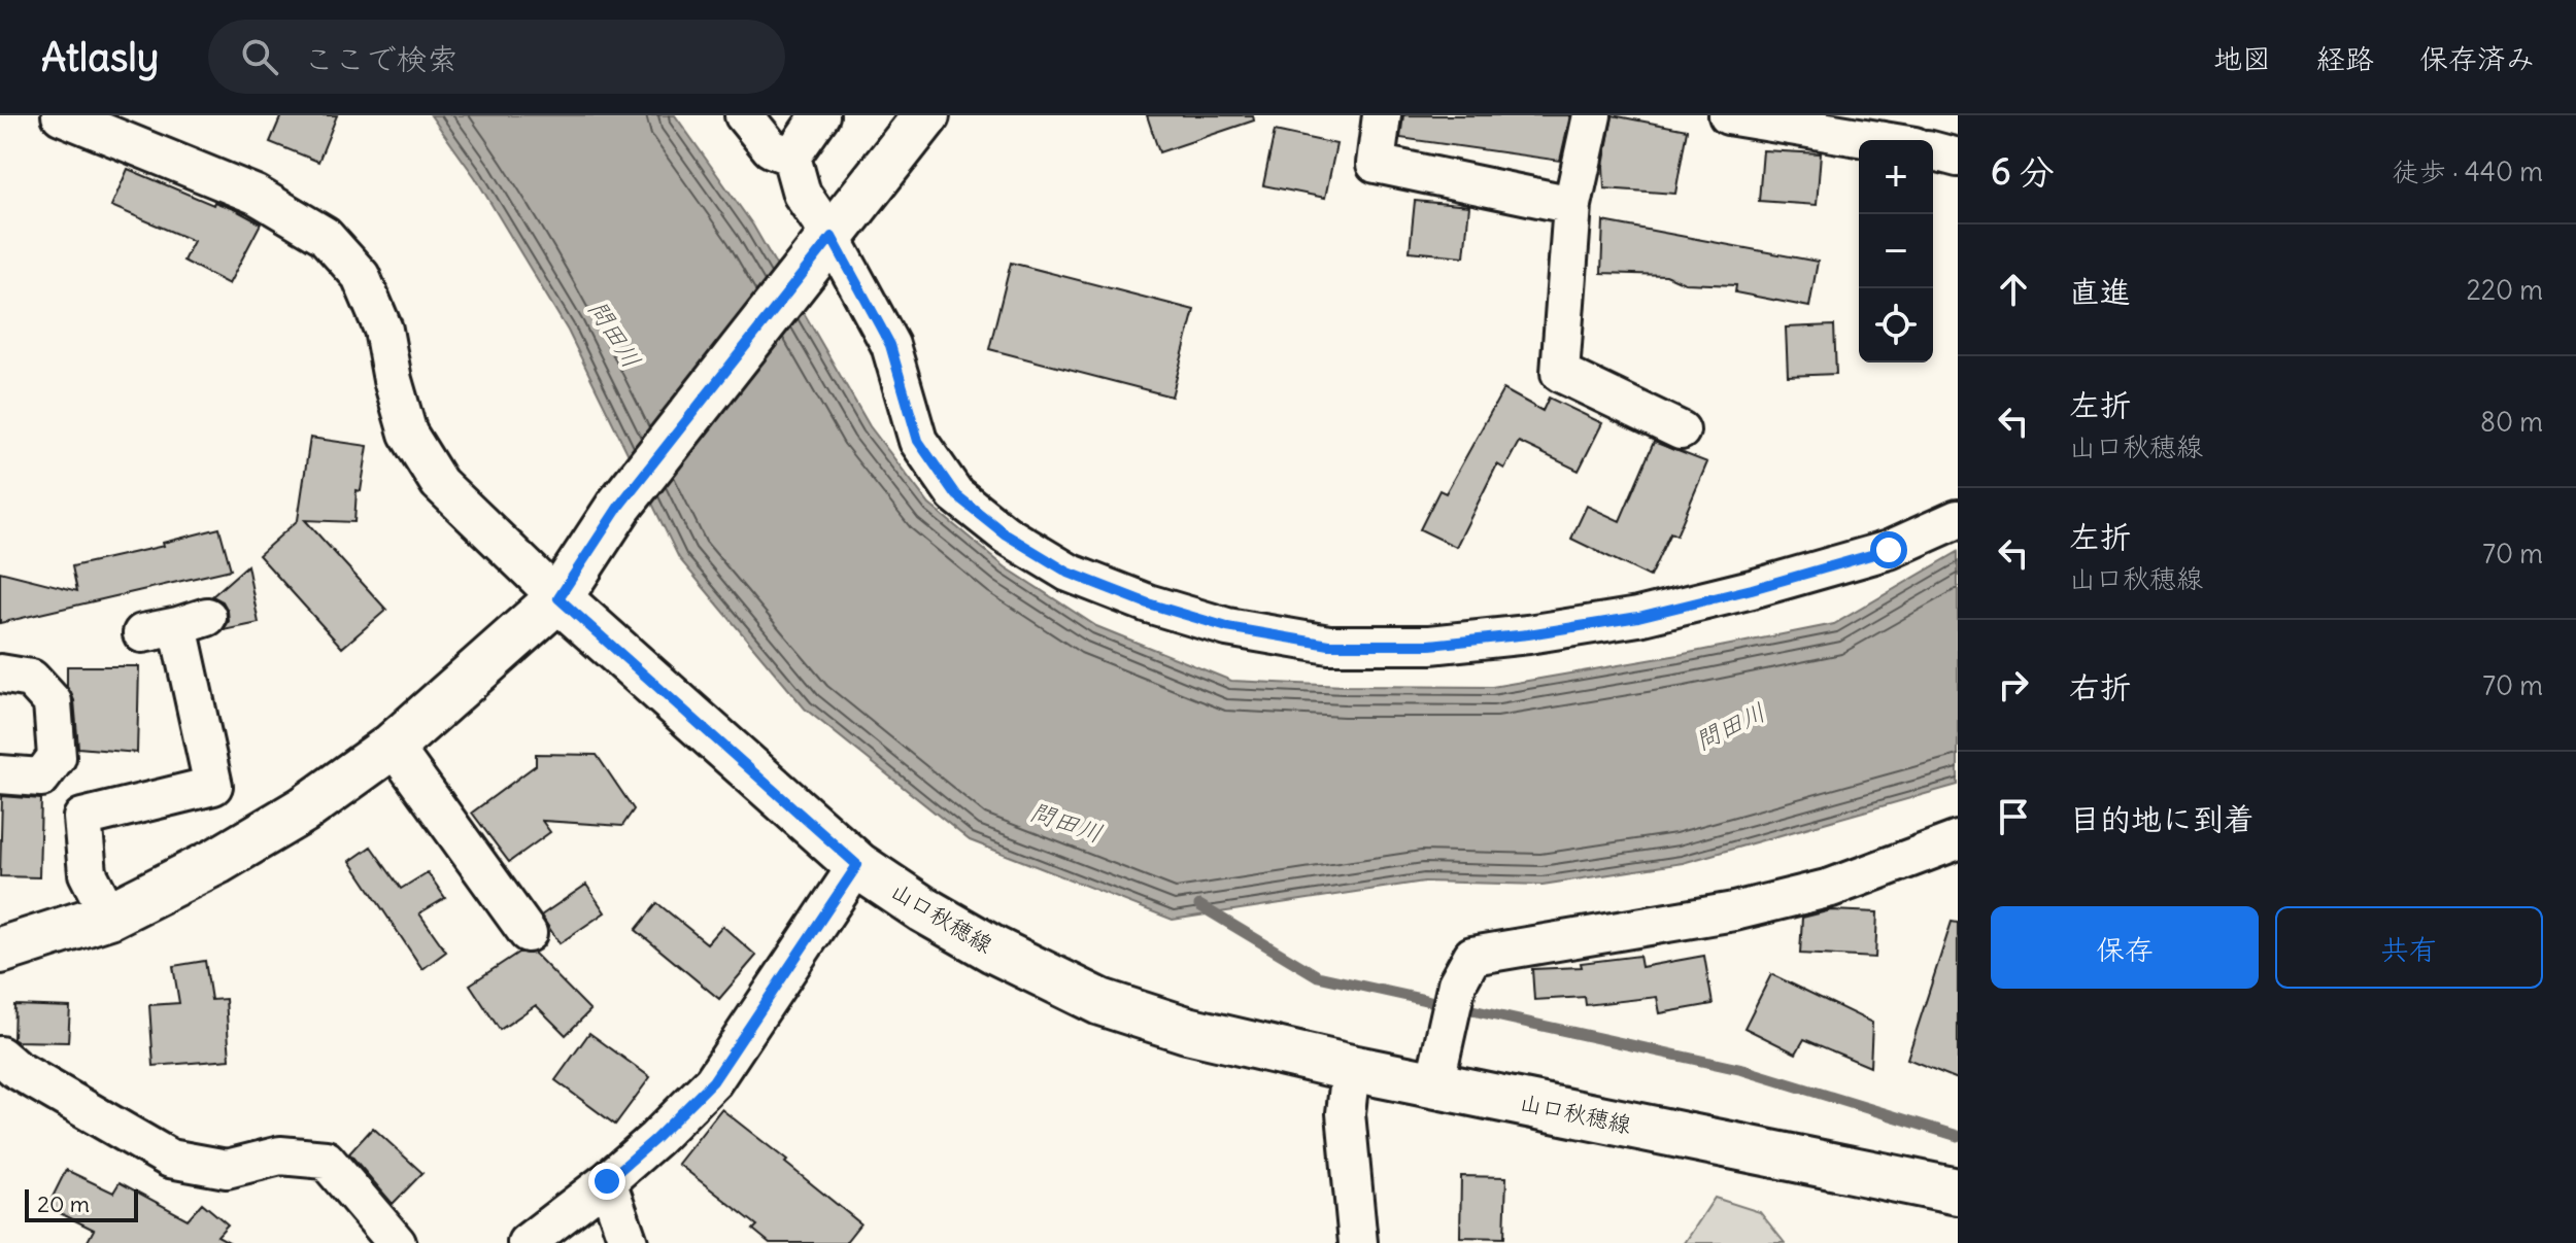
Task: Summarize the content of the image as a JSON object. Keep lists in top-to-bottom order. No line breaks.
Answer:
{"streets":{"main road":["山口秋穂線"]},"water":["問田川"],"scale_bar":"20 m","page":{"header":"Atlasly","search":"ここで検索","nav":["地図","経路","保存済み"],"heading":["6 分","徒歩 · 440 m"],"map_buttons":["+","−"],"list":[["直進","220 m"],["左折","山口秋穂線","80 m"],["左折","山口秋穂線","70 m"],["右折","70 m"],"目的地に到着"],"buttons":["保存","共有"],"scale":"20 m"}}
